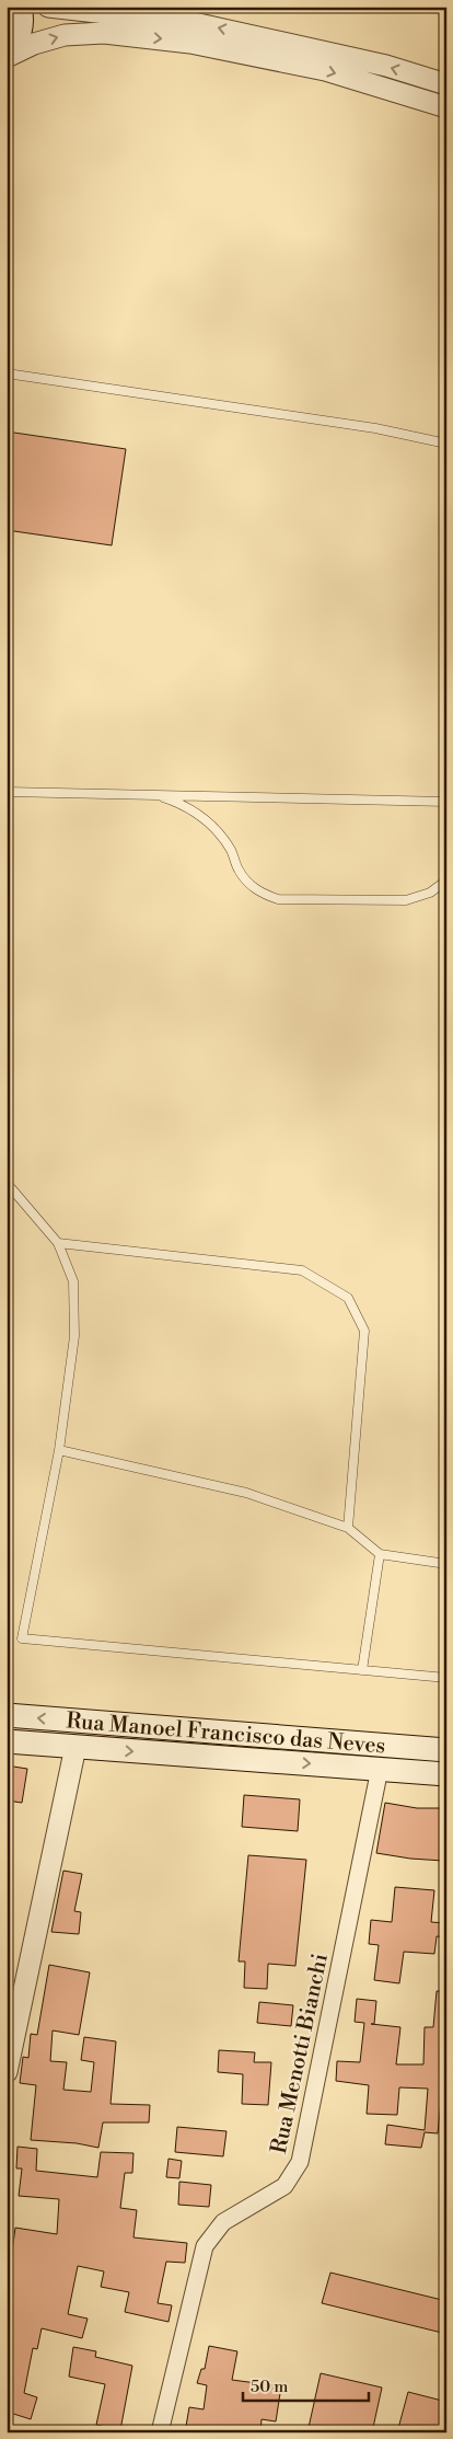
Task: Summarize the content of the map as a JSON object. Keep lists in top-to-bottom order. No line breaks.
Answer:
{"streets":{"main road":["Rua Manoel Francisco das Neves"],"street":["Rua Menotti Bianchi"]},"crossings":[["Rua Manoel Francisco das Neves","Rua Menotti Bianchi"]],"scale_bar":"50 m"}
